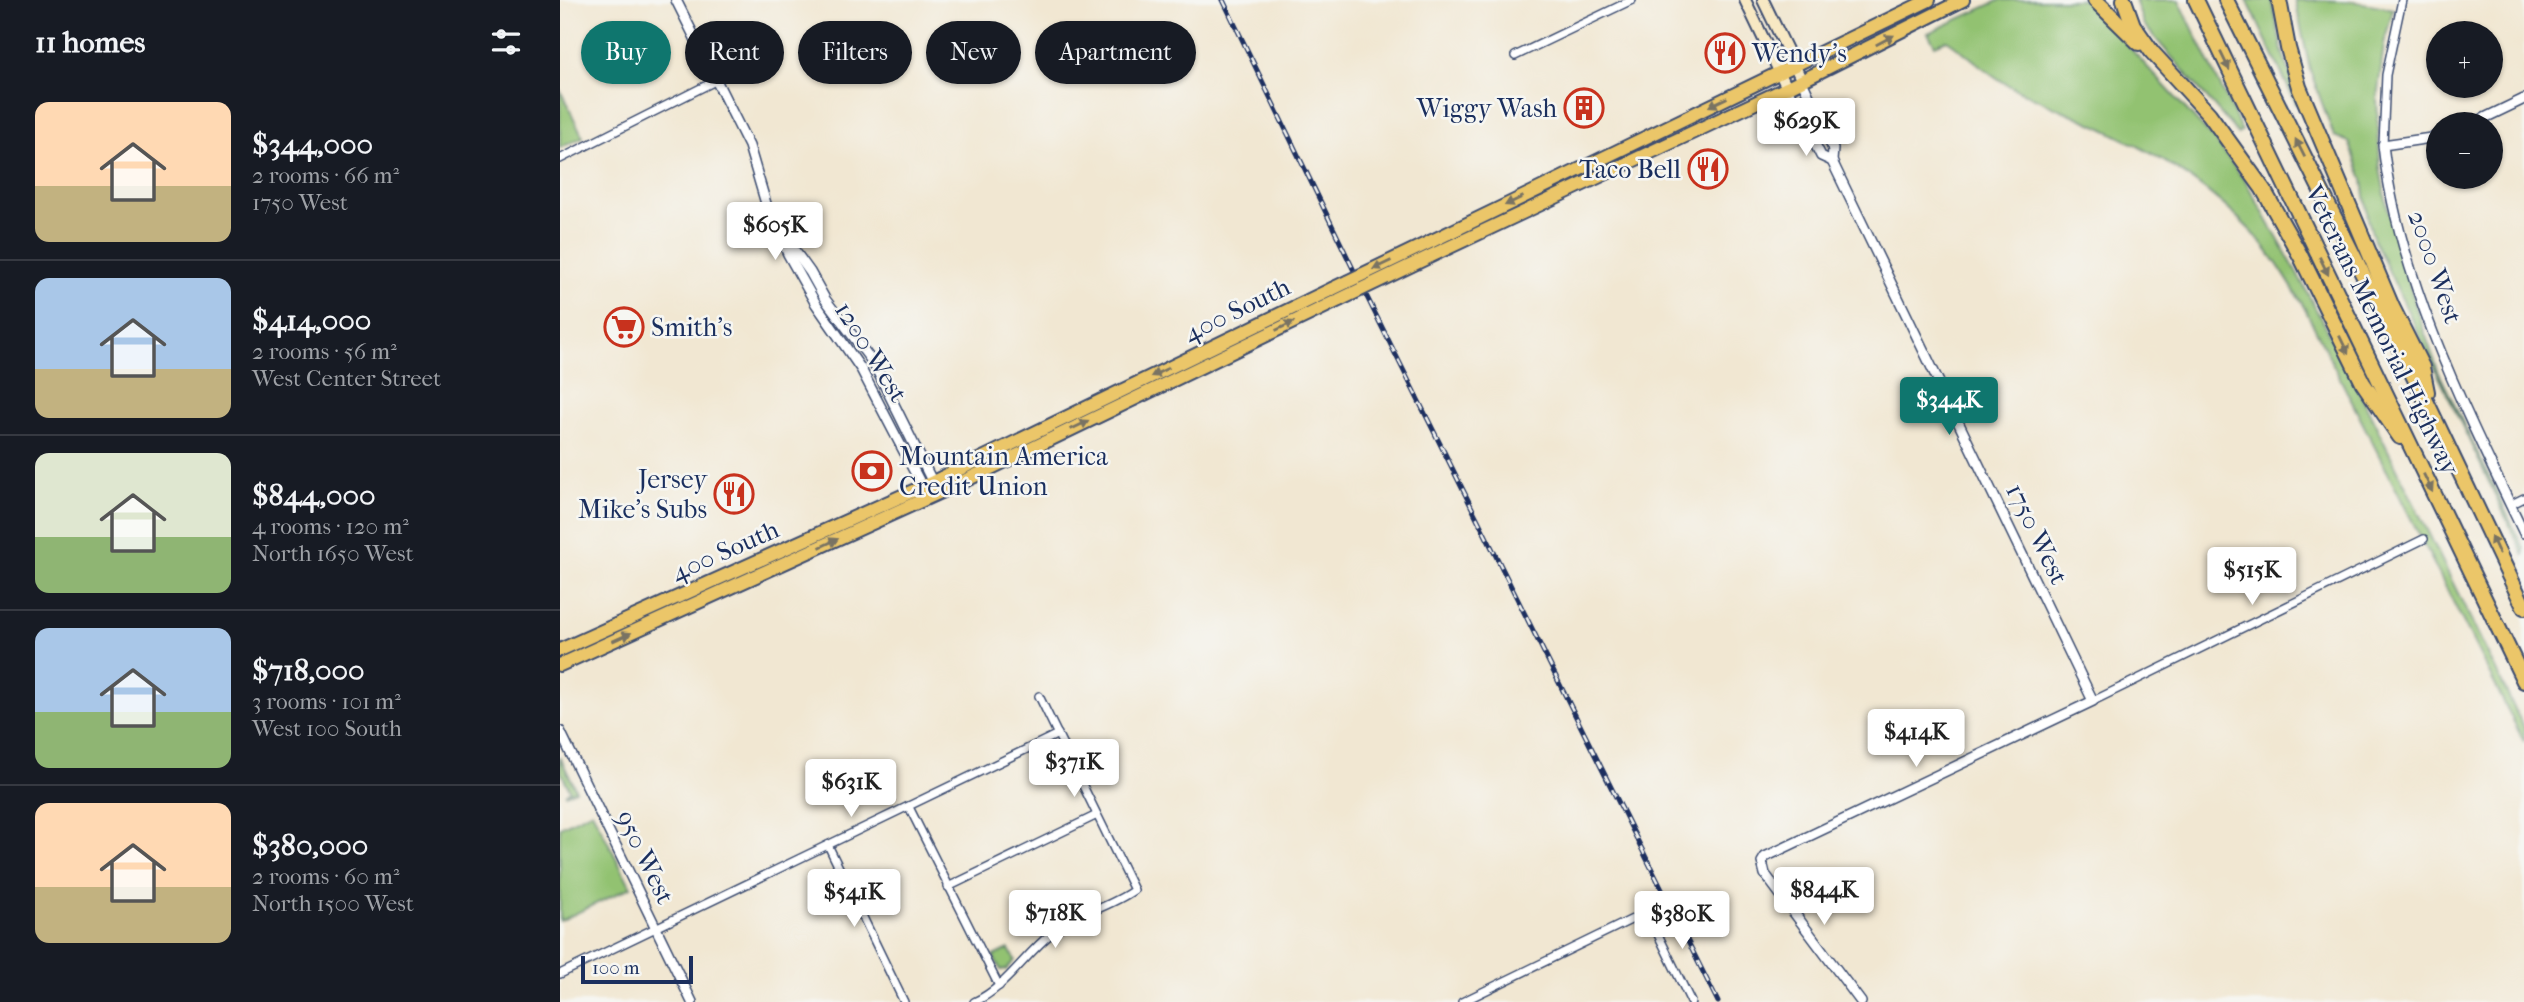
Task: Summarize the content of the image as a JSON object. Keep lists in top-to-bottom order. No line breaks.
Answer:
{"streets":{"highway":["Veterans Memorial Highway"],"main road":["400 South","1750 West"],"street":["2000 West","1200 West","950 West"]},"crossings":[["400 South","1200 West"],["400 South","1750 West"]],"places":{"restaurant":["Wendy's","Taco Bell","Jersey Mike's Subs"],"building":["Wiggy Wash"],"supermarket":["Smith's"],"bank":["Mountain America Credit Union"]},"scale_bar":"100 m","page":{"heading":"11 homes","map_buttons":["+","−"],"chip":["Buy","Rent","Filters","New","Apartment"],"list":[{"name":"$344,000","note":"2 rooms · 66 m² · 1750 West"},{"name":"$414,000","note":"2 rooms · 56 m² · West Center Street"},{"name":"$844,000","note":"4 rooms · 120 m² · North 1650 West"},{"name":"$718,000","note":"3 rooms · 101 m² · West 100 South"},{"name":"$380,000","note":"2 rooms · 60 m² · North 1500 West"}],"price":["$629K","$605K","$344K","$515K","$414K","$371K","$631K","$844K","$541K","$718K","$380K"],"scale":"100 m"}}
